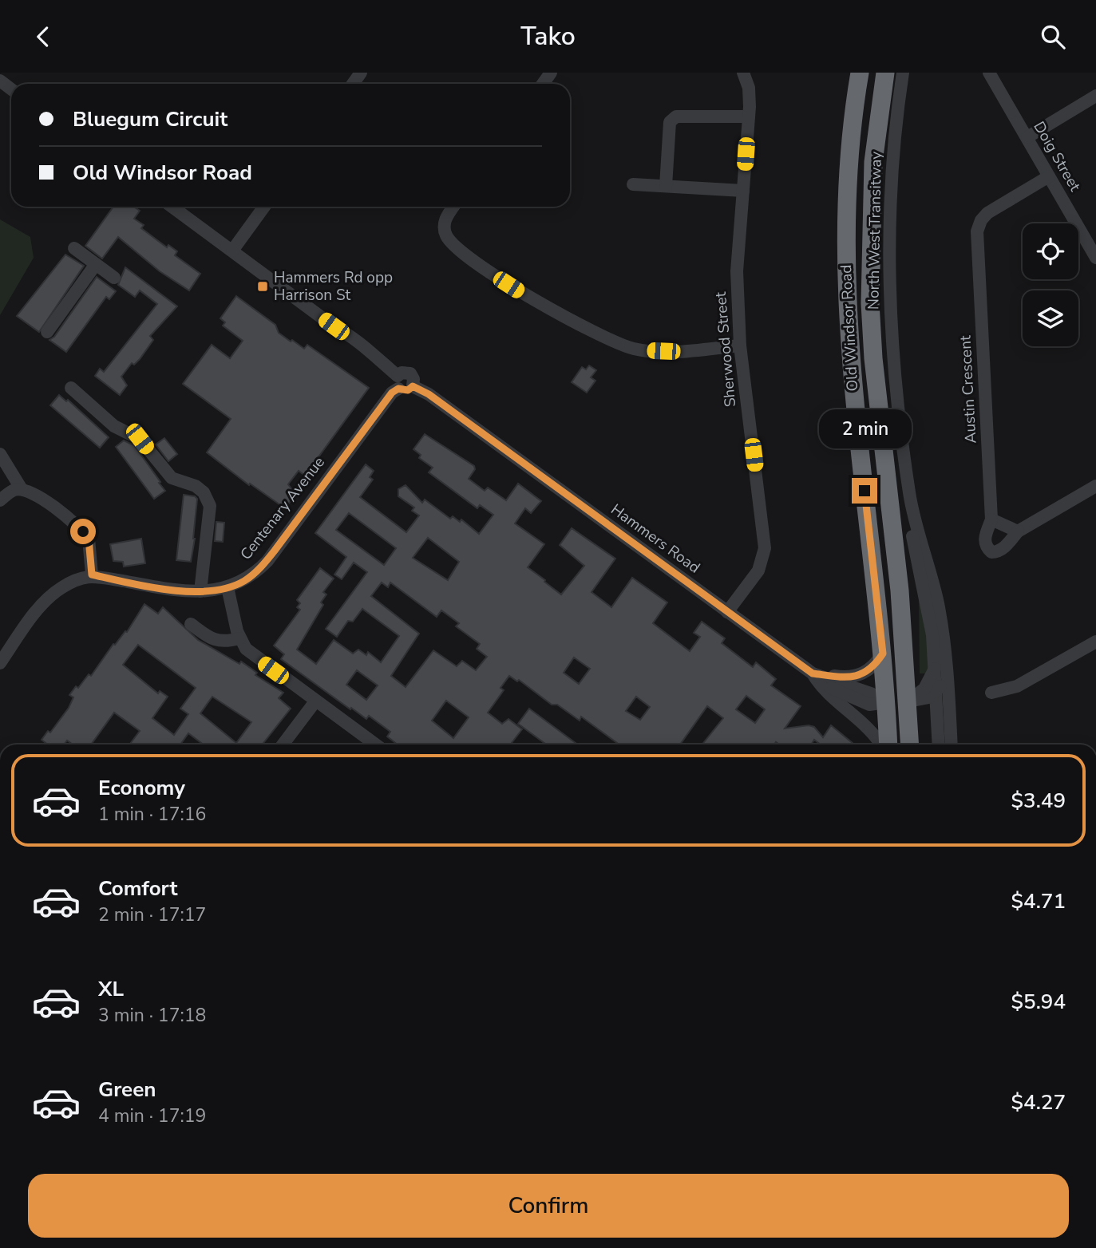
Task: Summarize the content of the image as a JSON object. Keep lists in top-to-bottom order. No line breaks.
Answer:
{"streets":{"highway":["Old Windsor Road"],"street":["Doig Street","North West Transitway","Sherwood Street","Austin Crescent","Centenary Avenue","Hammers Road"]},"crossings":[["Doig Street","Austin Crescent"],["Old Windsor Road","Hammers Road"],["Sherwood Street","Hammers Road"],["Centenary Avenue","Hammers Road"]],"places":{"transit":["Hammers Rd opp Harrison St"]},"page":{"header":"Tako","banner":["Bluegum Circuit","Old Windsor Road"],"bubble":"2 min","list":[{"name":"Economy","note":"1 min · 17:16","value":"$3.49"},{"name":"Comfort","note":"2 min · 17:17","value":"$4.71"},{"name":"XL","note":"3 min · 17:18","value":"$5.94"},{"name":"Green","note":"4 min · 17:19","value":"$4.27"}],"buttons":"Confirm"}}
